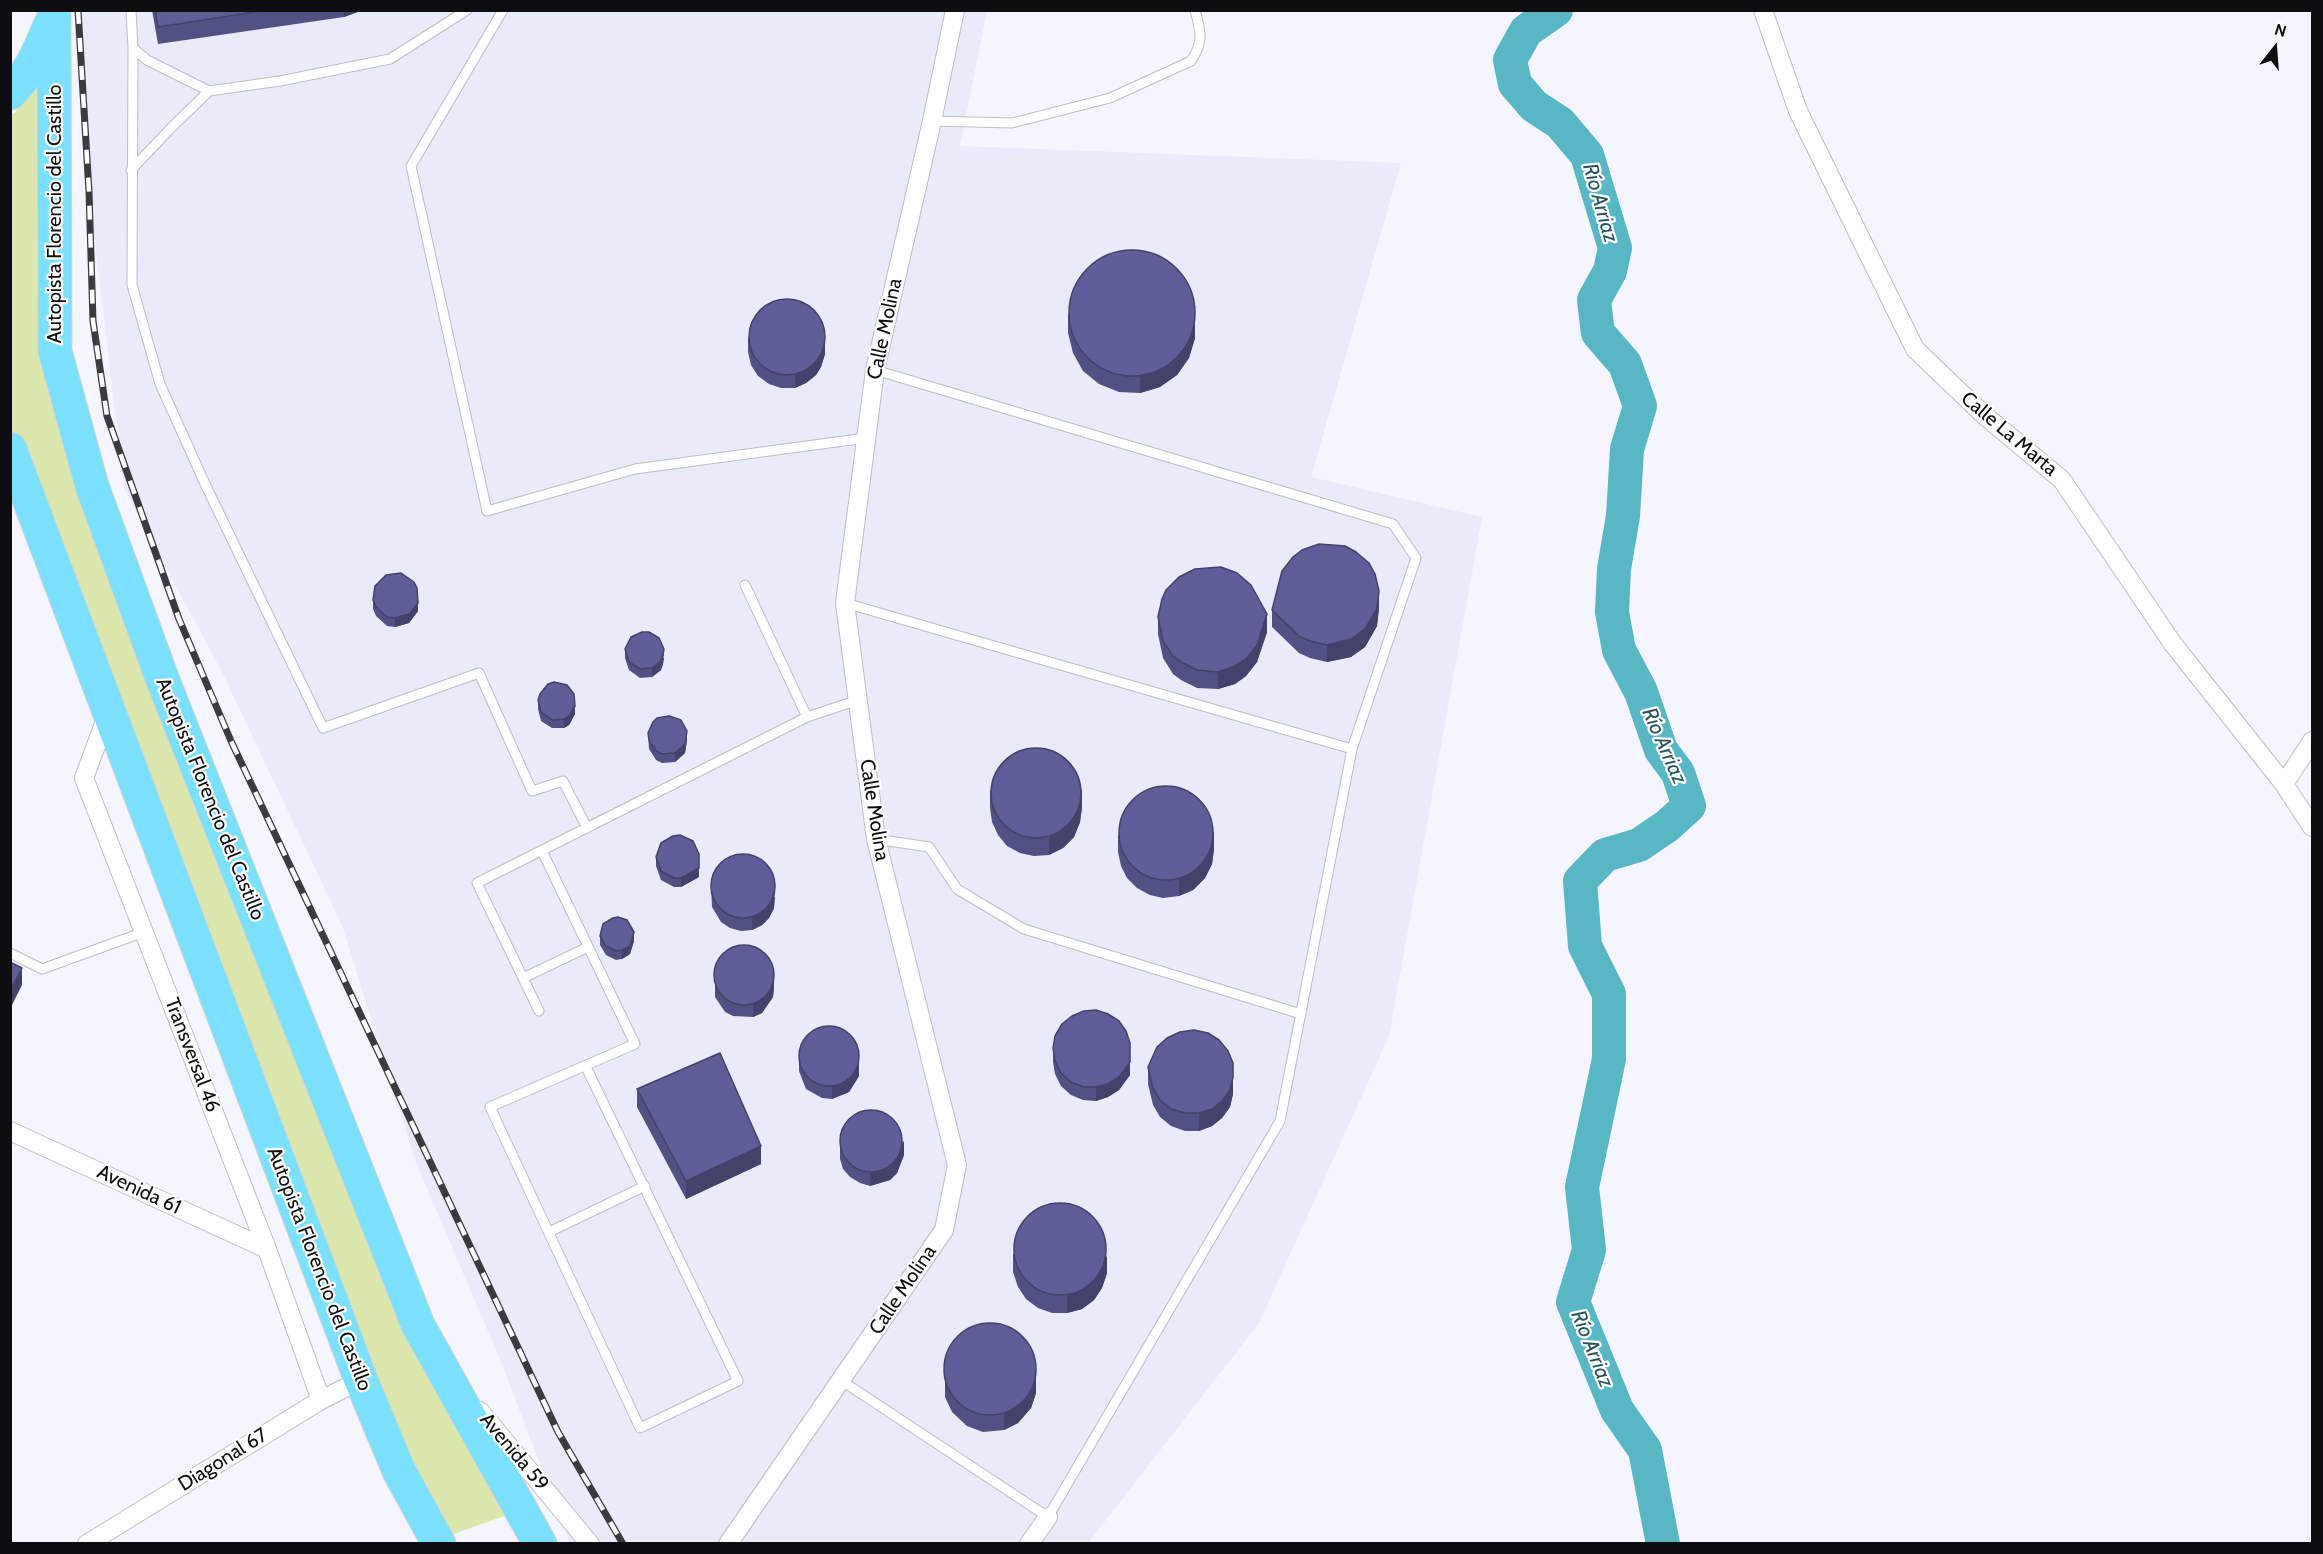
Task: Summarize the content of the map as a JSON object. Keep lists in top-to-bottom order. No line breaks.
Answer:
{"streets":{"highway":["Autopista Florencio del Castillo"],"street":["Calle Molina","Calle La Marta","Transversal 46","Avenida 61","Avenida 59","Diagonal 67"]},"crossings":[["Autopista Florencio del Castillo","Transversal 46"],["Autopista Florencio del Castillo","Avenida 59"],["Autopista Florencio del Castillo","Diagonal 67"],["Transversal 46","Avenida 61"],["Transversal 46","Diagonal 67"]],"water":["Río Arriaz"],"north":"top"}
